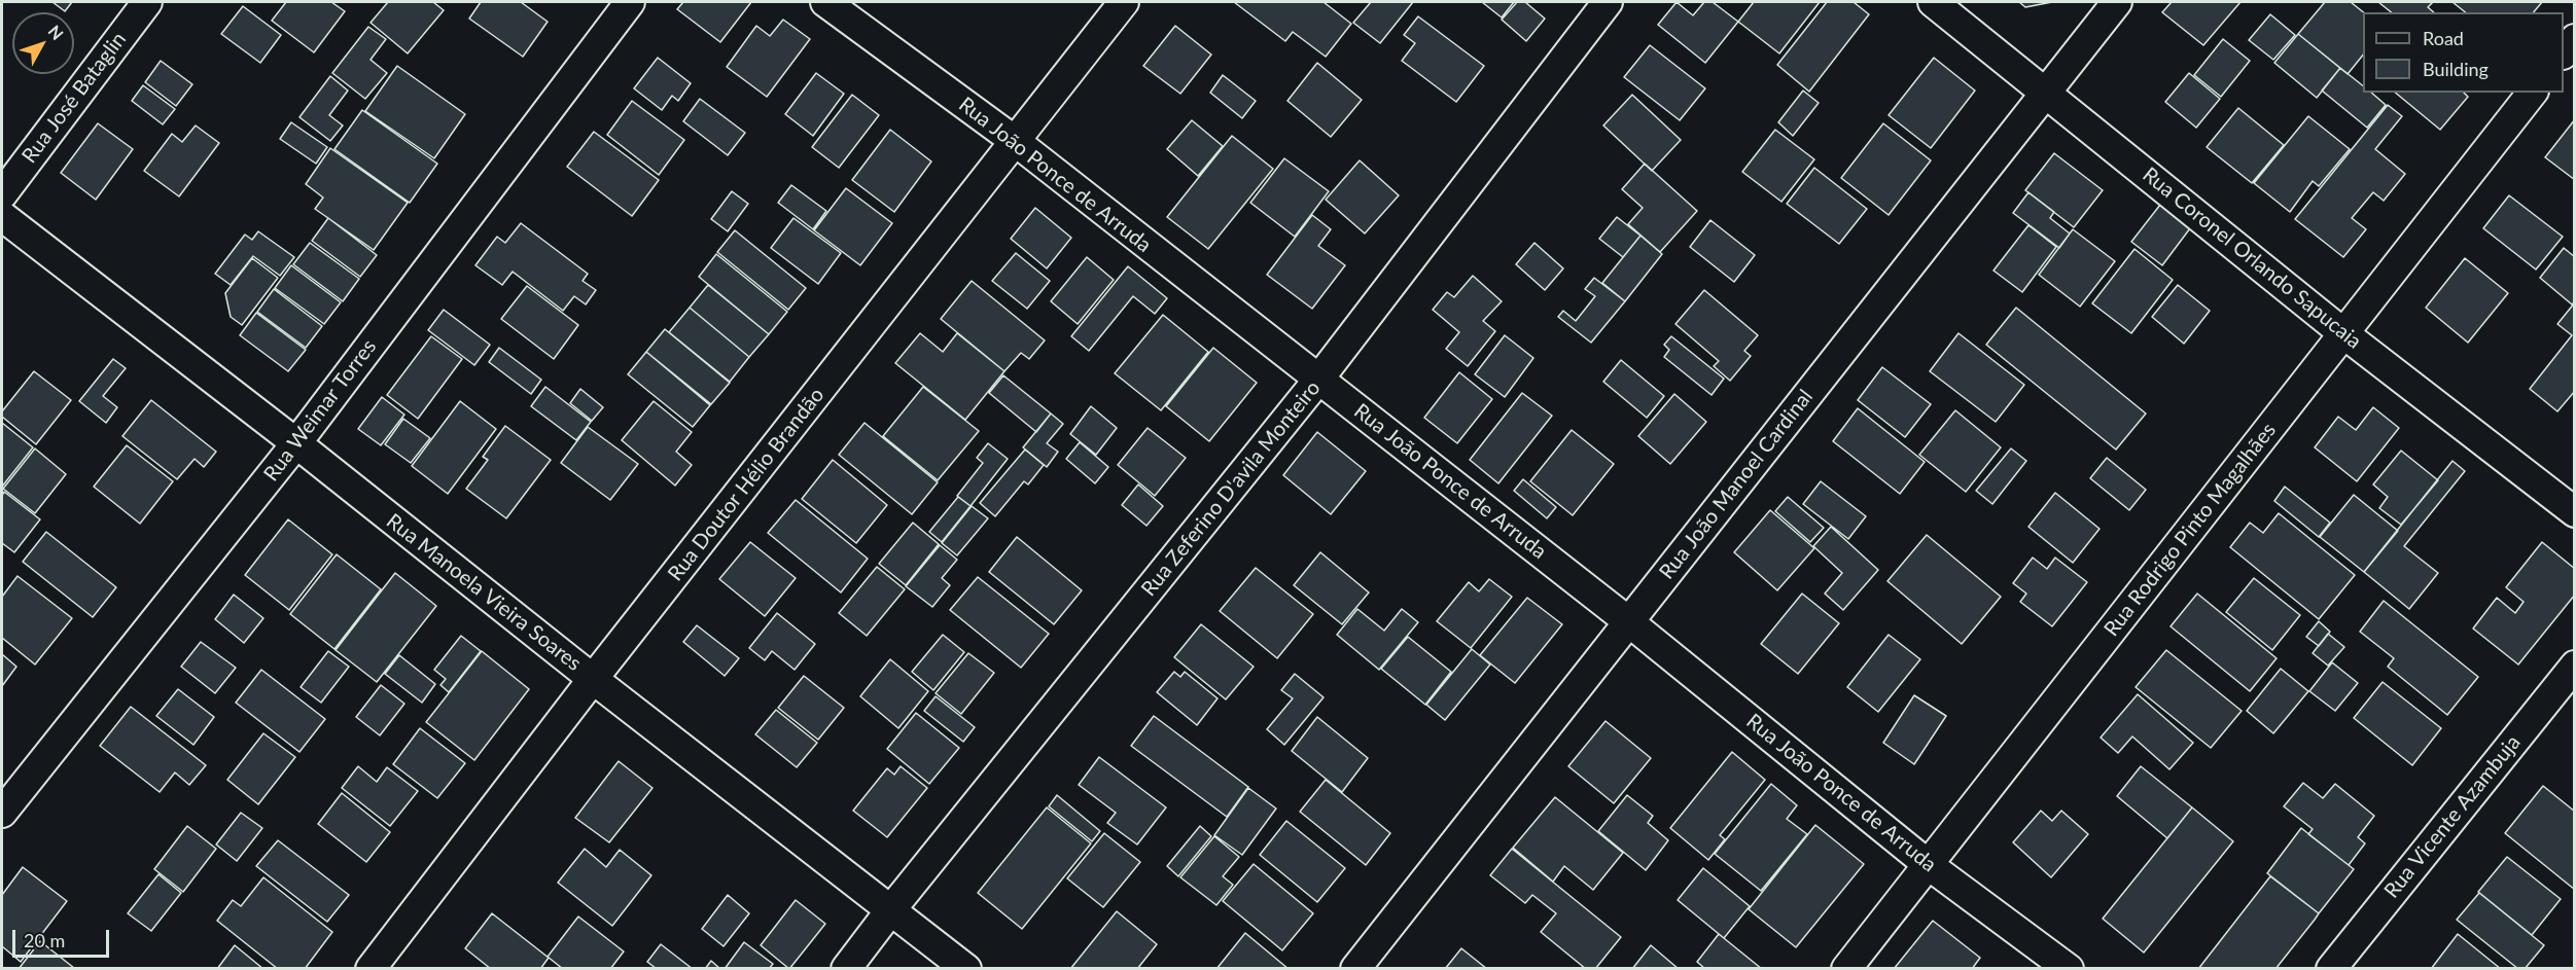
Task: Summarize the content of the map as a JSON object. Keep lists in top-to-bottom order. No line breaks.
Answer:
{"streets":{"street":["Rua José Bataglin","Rua João Ponce de Arruda","Rua Coronel Orlando Sapucaia","Rua Weimar Torres","Rua Doutor Hélio Brandão","Rua João Manoel Cardinal","Rua Zeferino D'avila Monteiro","Rua Rodrigo Pinto Magalhães","Rua Manoela Vieira Soares","Rua Vicente Azambuja"]},"crossings":[["Rua João Ponce de Arruda","Rua Doutor Hélio Brandão"],["Rua João Ponce de Arruda","Rua João Manoel Cardinal"],["Rua João Ponce de Arruda","Rua Zeferino D'avila Monteiro"],["Rua João Ponce de Arruda","Rua Rodrigo Pinto Magalhães"],["Rua Coronel Orlando Sapucaia","Rua João Manoel Cardinal"],["Rua Coronel Orlando Sapucaia","Rua Rodrigo Pinto Magalhães"],["Rua Weimar Torres","Rua Manoela Vieira Soares"],["Rua Doutor Hélio Brandão","Rua Manoela Vieira Soares"],["Rua Zeferino D'avila Monteiro","Rua Manoela Vieira Soares"]],"legend":["Road","Building"],"scale_bar":"20 m","north":"top right"}
